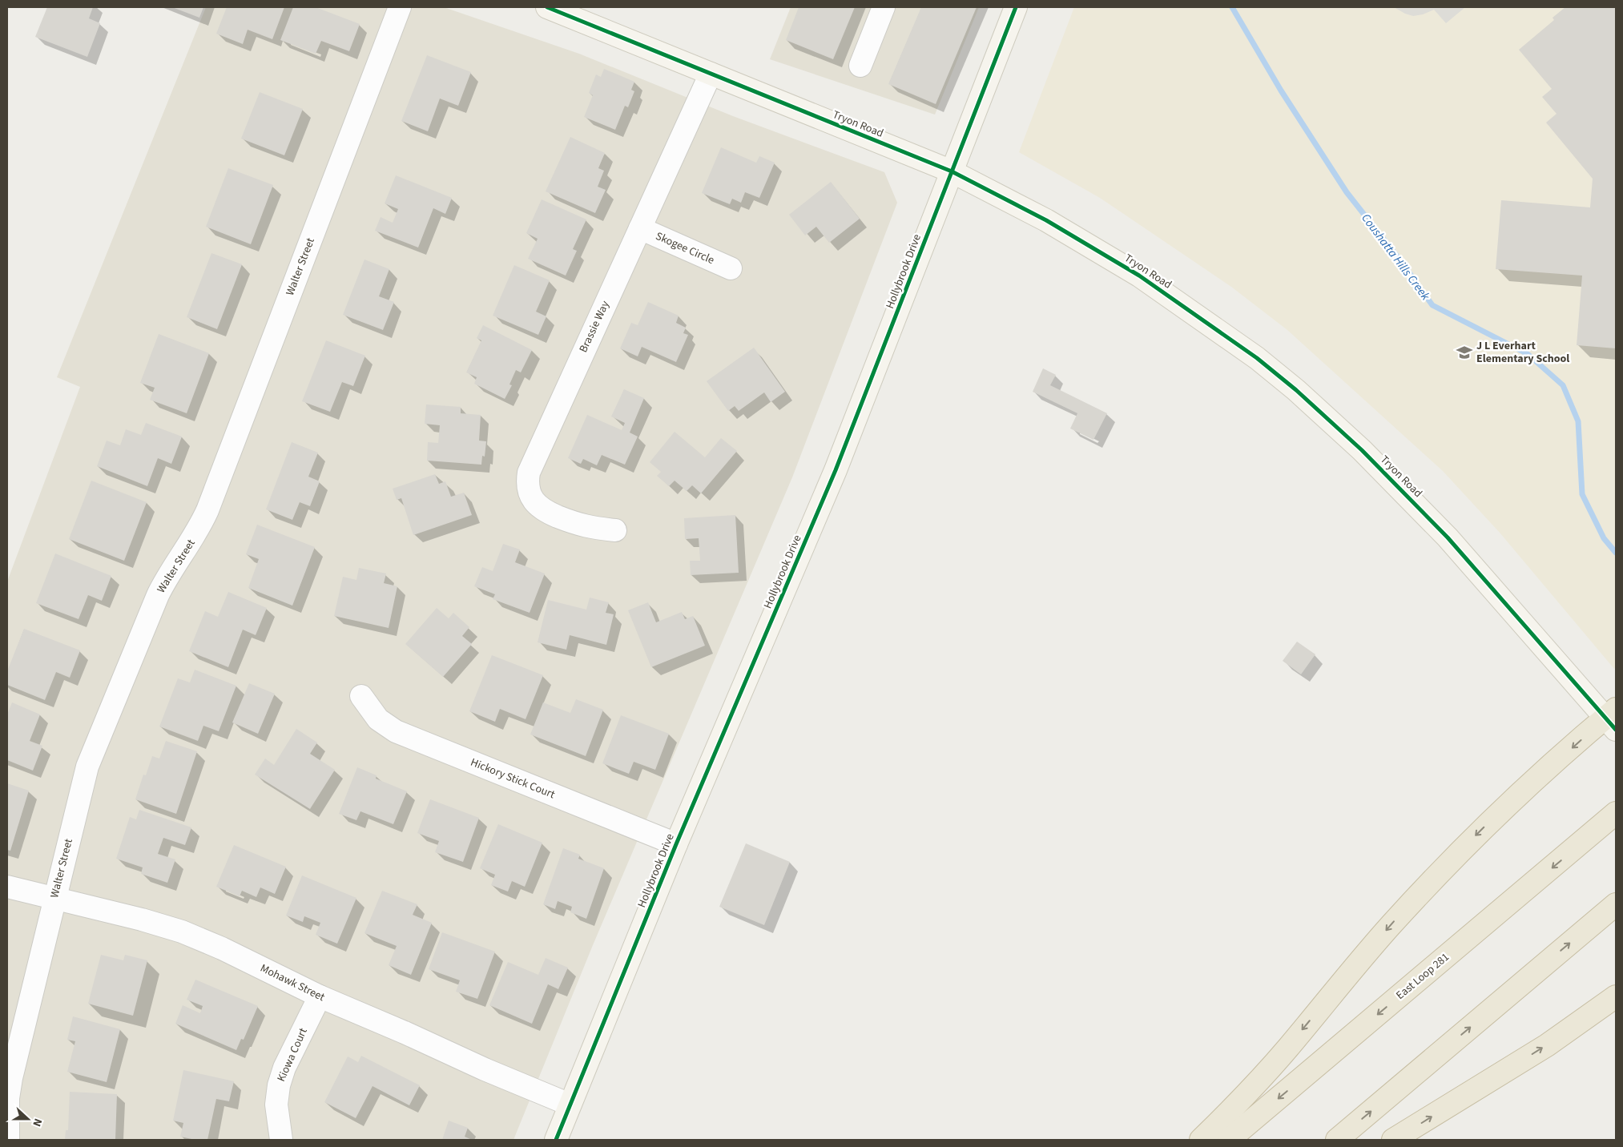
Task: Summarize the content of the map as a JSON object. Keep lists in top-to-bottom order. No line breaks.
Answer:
{"streets":{"highway":["East Loop 281"],"street":["Tryon Road","Skogee Circle","Walter Street","Hollybrook Drive","Brassie Way","Hickory Stick Court","Mohawk Street","Kiowa Court"]},"crossings":[["Tryon Road","Hollybrook Drive"],["Tryon Road","Brassie Way"],["Skogee Circle","Brassie Way"],["Walter Street","Mohawk Street"],["Hollybrook Drive","Hickory Stick Court"],["Hollybrook Drive","Mohawk Street"],["Mohawk Street","Kiowa Court"]],"water":["Coushatta Hills Creek"],"places":{"school or university":["J L Everhart Elementary School"]},"north":"right"}
